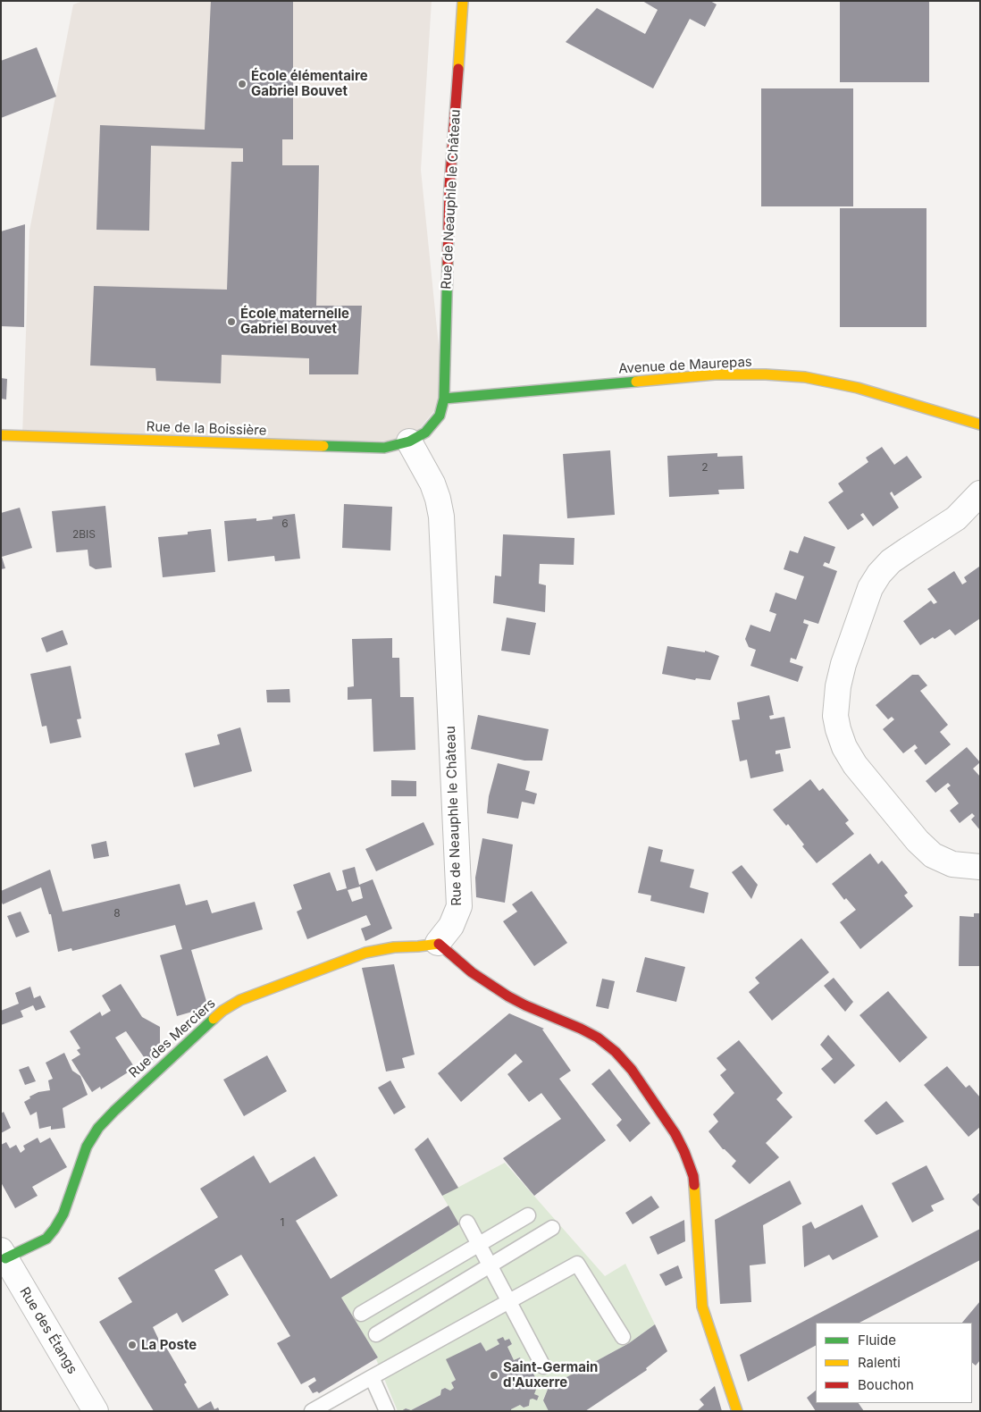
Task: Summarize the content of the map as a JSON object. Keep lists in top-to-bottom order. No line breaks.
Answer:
{"streets":{"street":["Rue de Neauphle le Château","Avenue de Maurepas","Rue de la Boissière","Rue des Merciers","Rue des Étangs"]},"crossings":[["Rue de Neauphle le Château","Avenue de Maurepas"],["Rue de Neauphle le Château","Rue de la Boissière"],["Rue de Neauphle le Château","Rue des Merciers"],["Rue des Merciers","Rue des Étangs"]],"places":["École élémentaire Gabriel Bouvet","École maternelle Gabriel Bouvet","La Poste","Saint-Germain d'Auxerre"],"house_numbers":["2","6","2BIS","8","1"],"legend":["Fluide","Ralenti","Bouchon"]}
